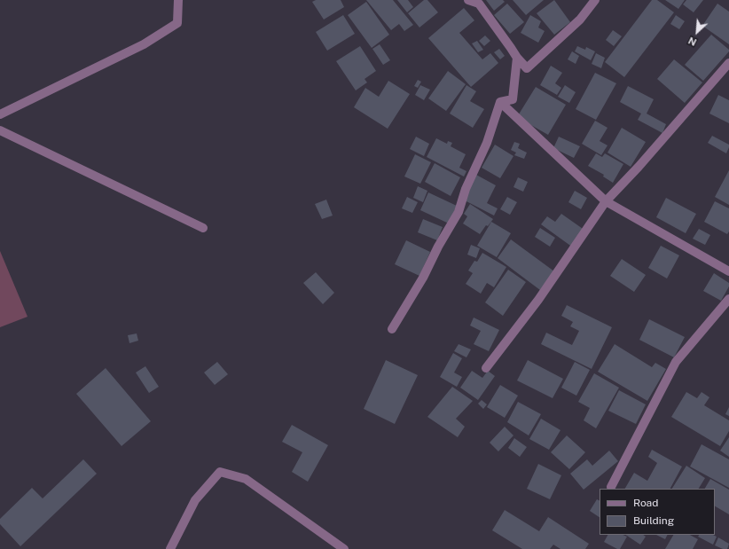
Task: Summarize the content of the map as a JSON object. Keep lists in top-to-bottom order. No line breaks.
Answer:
{"legend":["Road","Building"],"north":"bottom left"}
